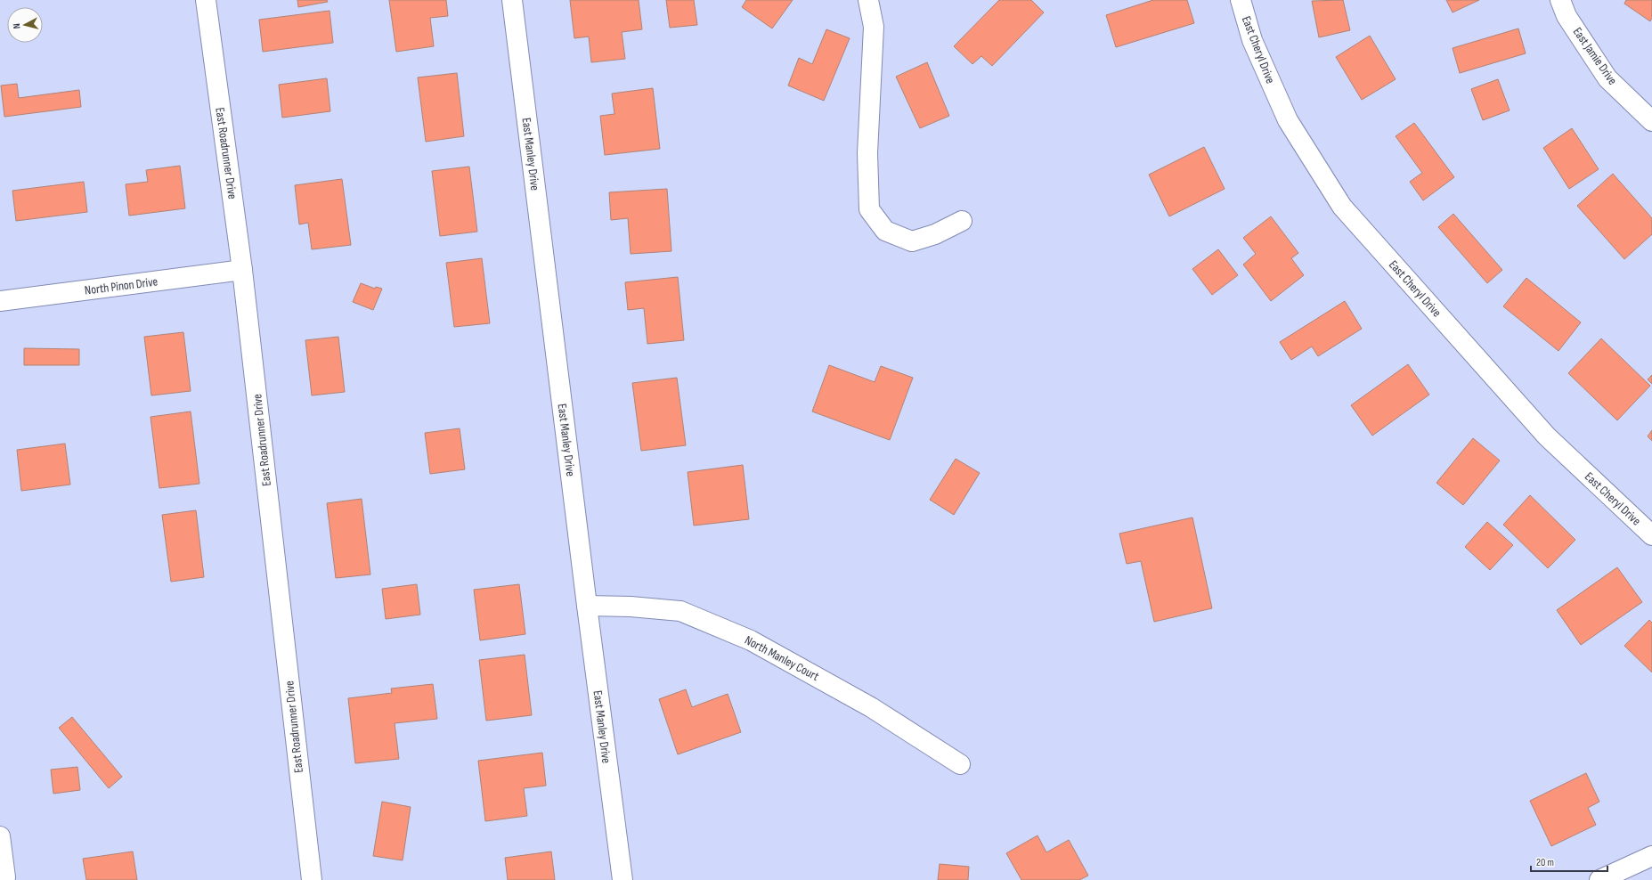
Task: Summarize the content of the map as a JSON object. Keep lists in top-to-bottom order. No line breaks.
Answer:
{"streets":{"street":["East Cheryl Drive","East Jamie Drive","East Roadrunner Drive","East Manley Drive","North Pinon Drive","North Manley Court"]},"crossings":[["East Roadrunner Drive","North Pinon Drive"],["East Manley Drive","North Manley Court"]],"scale_bar":"20 m","north":"left"}
